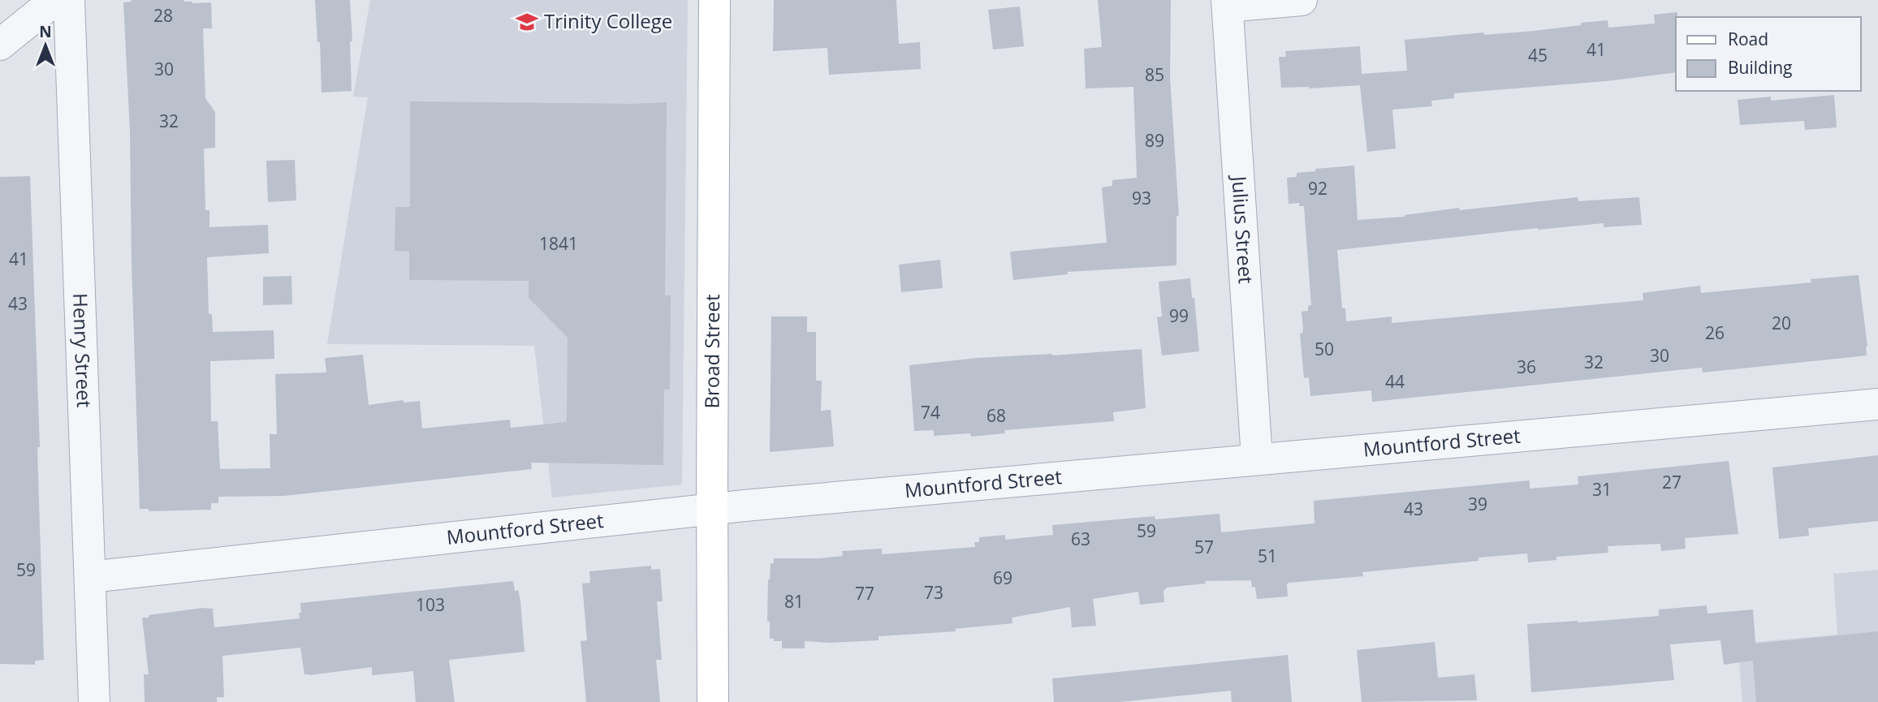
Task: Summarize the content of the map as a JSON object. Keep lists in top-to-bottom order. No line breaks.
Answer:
{"streets":{"main road":["Broad Street"],"street":["Julius Street","Henry Street","Mountford Street"]},"crossings":[["Julius Street","Mountford Street"],["Henry Street","Mountford Street"],["Broad Street","Mountford Street"]],"places":{"school or university":["Trinity College"]},"house_numbers":["28","41","45","30","85","32","89","92","93","1841","41","43","99","20","26","50","30","32","36","44","74","68","27","31","39","43","59","63","57","51","59","69","73","77","81","103"],"legend":["Road","Building"],"north":"top"}
